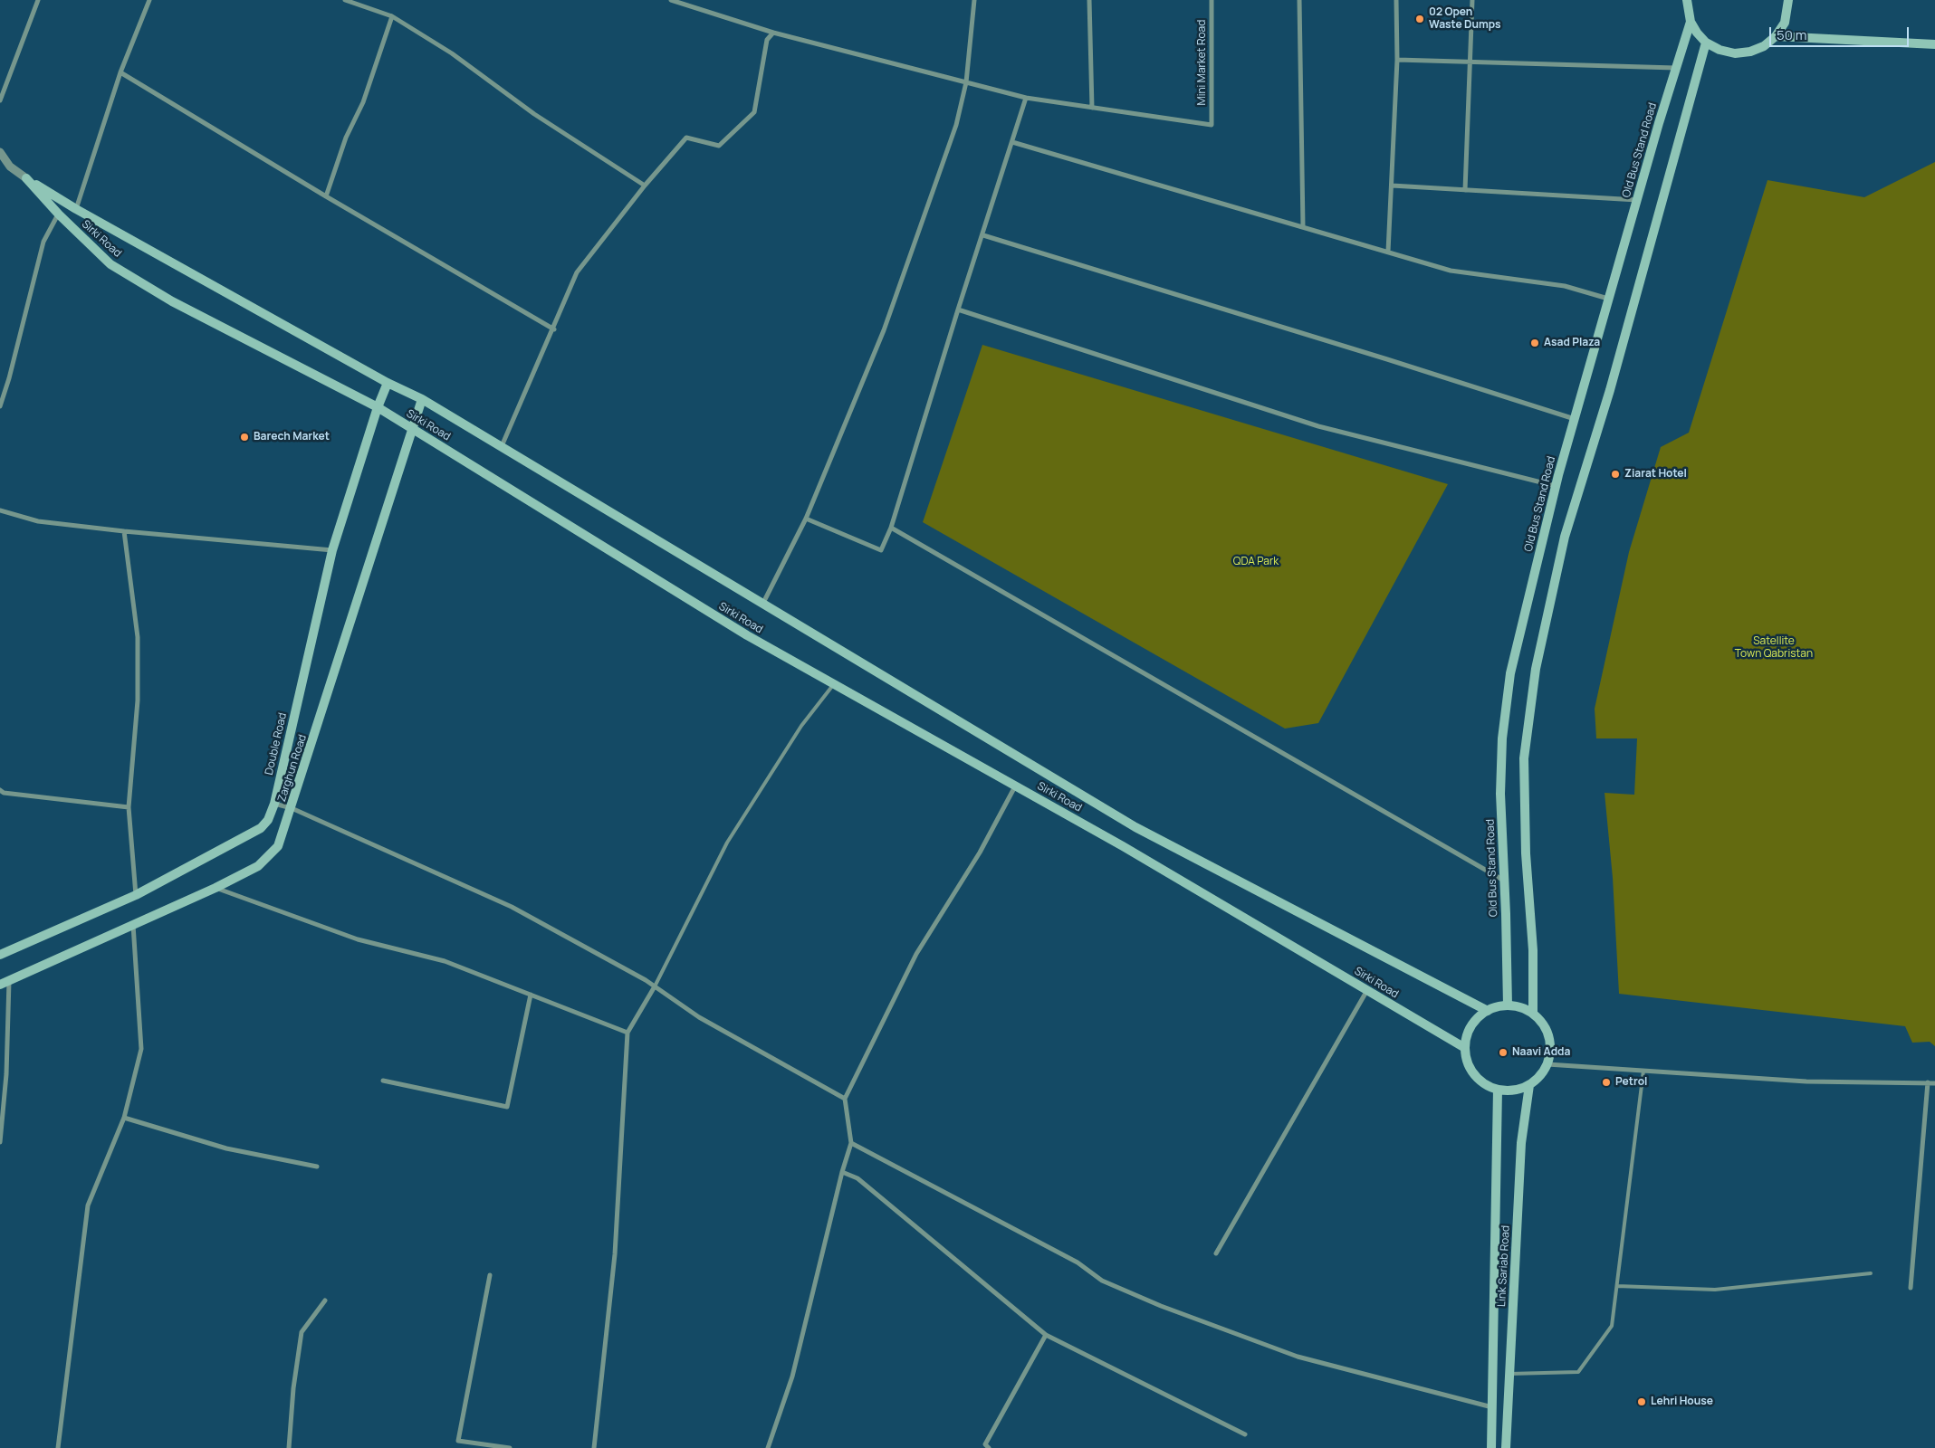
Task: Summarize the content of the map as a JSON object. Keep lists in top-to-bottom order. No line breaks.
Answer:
{"streets":{"main road":["Old Bus Stand Road","Sirki Road","Double Road","Zarghun Road","Link Sariab Road"],"street":["Mini Market Road"]},"crossings":[["Old Bus Stand Road","Sirki Road"],["Old Bus Stand Road","Link Sariab Road"],["Sirki Road","Double Road"],["Sirki Road","Zarghun Road"],["Sirki Road","Link Sariab Road"]],"parks":["QDA Park","Satellite Town Qabristan"],"places":["02 Open Waste Dumps","Asad Plaza","Barech Market","Ziarat Hotel","Naavi Adda","Petrol","Lehri House"],"scale_bar":"50 m"}
